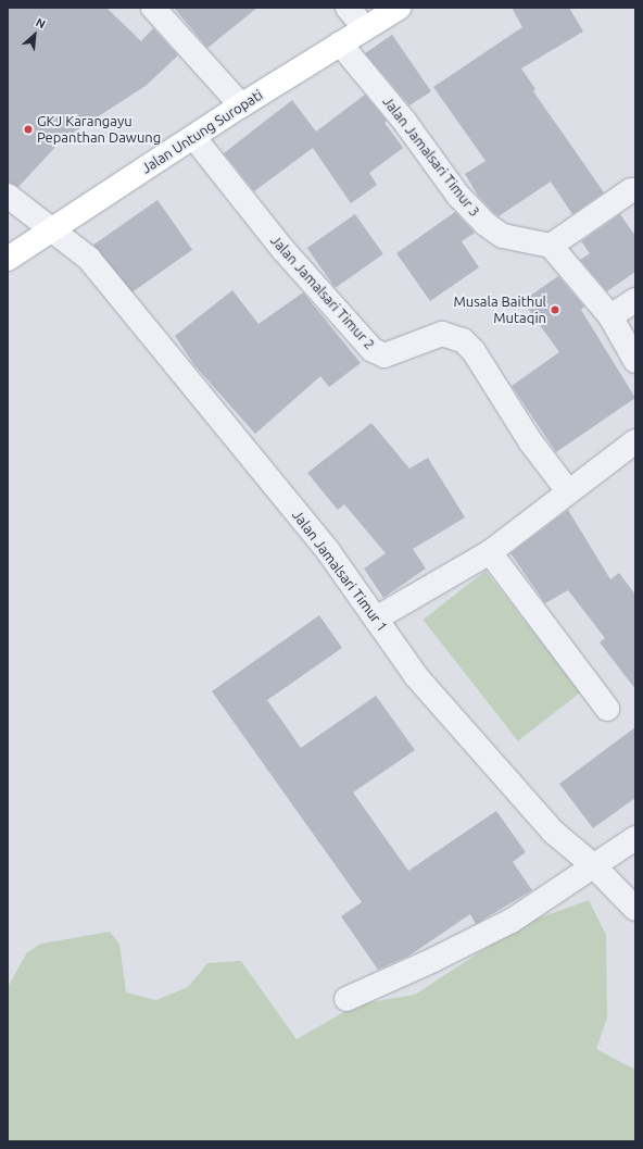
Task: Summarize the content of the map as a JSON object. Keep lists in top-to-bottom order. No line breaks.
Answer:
{"streets":{"main road":["Jalan Untung Suropati"],"street":["Jalan Jamalsari Timur 3","Jalan Jamalsari Timur 2","Jalan Jamalsari Timur 1"]},"crossings":[["Jalan Untung Suropati","Jalan Jamalsari Timur 3"],["Jalan Untung Suropati","Jalan Jamalsari Timur 2"],["Jalan Untung Suropati","Jalan Jamalsari Timur 1"]],"places":["GKJ Karangayu Pepanthan Dawung","Musala Baithul Mutaqin"],"north":"top right"}
